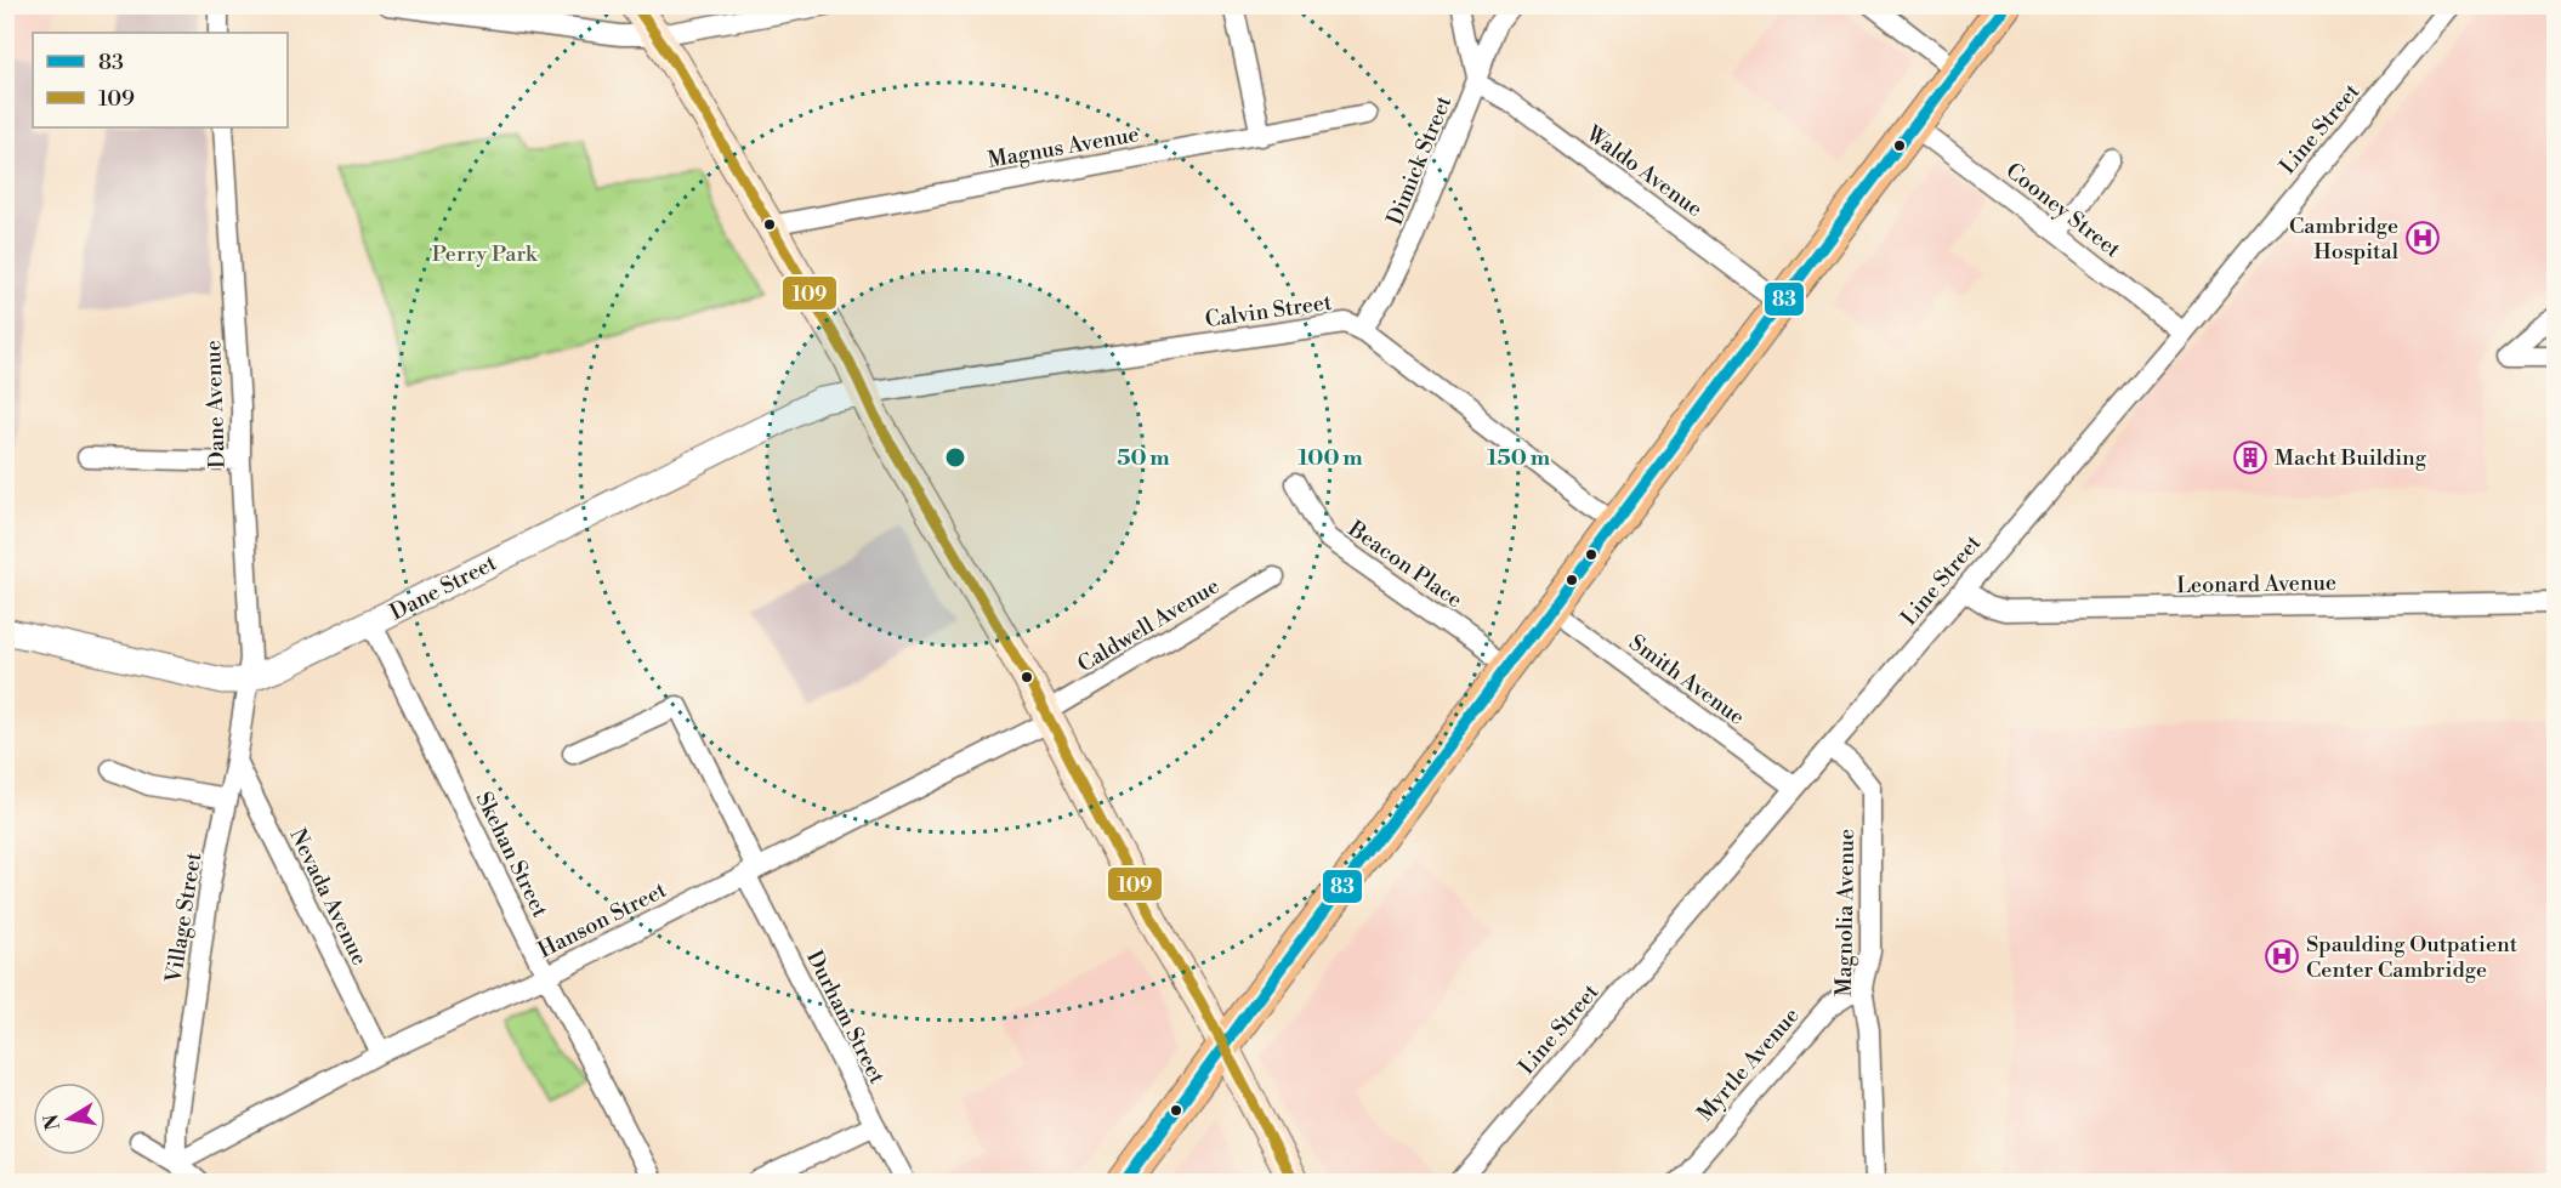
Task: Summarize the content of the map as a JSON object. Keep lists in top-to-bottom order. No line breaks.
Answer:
{"streets":{"street":["Line Street","Magnus Avenue","Dimick Street","Waldo Avenue","Cooney Street","Calvin Street","Dane Avenue","Beacon Place","Leonard Avenue","Dane Street","Caldwell Avenue","Smith Avenue","Skehan Street","Nevada Avenue","Magnolia Avenue","Village Street","Hanson Street","Durham Street","Myrtle Avenue"]},"crossings":[["Line Street","Cooney Street"],["Line Street","Leonard Avenue"],["Line Street","Smith Avenue"],["Line Street","Magnolia Avenue"],["Dimick Street","Waldo Avenue"],["Dimick Street","Calvin Street"],["Calvin Street","Dane Street"],["Dane Avenue","Dane Street"],["Dane Avenue","Village Street"],["Dane Street","Skehan Street"],["Dane Street","Village Street"],["Caldwell Avenue","Hanson Street"],["Skehan Street","Hanson Street"],["Nevada Avenue","Village Street"],["Nevada Avenue","Hanson Street"],["Magnolia Avenue","Myrtle Avenue"],["Village Street","Hanson Street"],["Hanson Street","Durham Street"]],"parks":["Perry Park"],"places":{"hospital":["Cambridge Hospital","Spaulding Outpatient Center Cambridge"],"building":["Macht Building"]},"lines":["transit line 83","transit line 109"],"legend":["83","109"],"north":"left","rings":["50 m","100 m","150 m"]}
